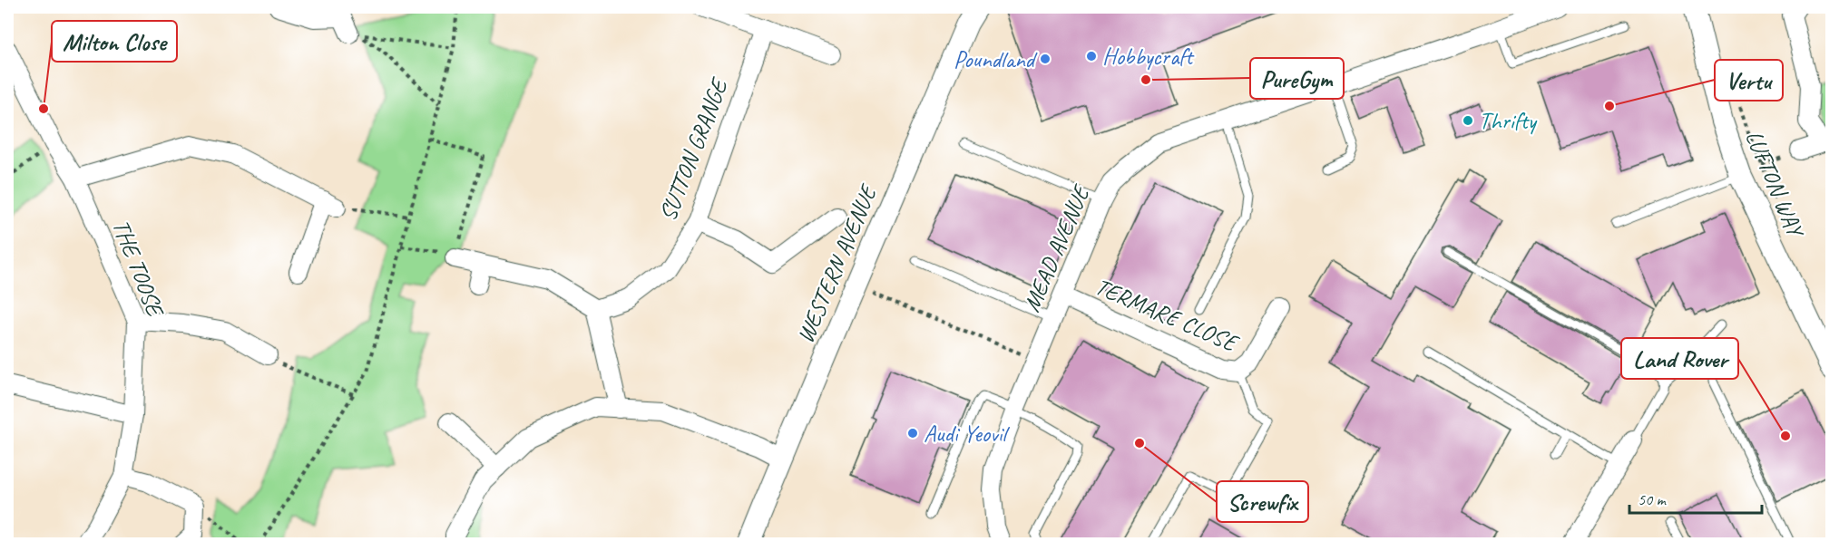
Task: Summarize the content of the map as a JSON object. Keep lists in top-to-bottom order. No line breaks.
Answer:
{"streets":{"street":["SUTTON GRANGE","LUFTON WAY","MEAD AVENUE","WESTERN AVENUE","THE TOOSE","TERMARE CLOSE"]},"crossings":[["MEAD AVENUE","TERMARE CLOSE"]],"places":["Hobbycraft","Poundland","PureGym","Vertu","Milton Close","Thrifty","Audi Yeovil","Land Rover","Screwfix"],"scale_bar":"50 m"}
